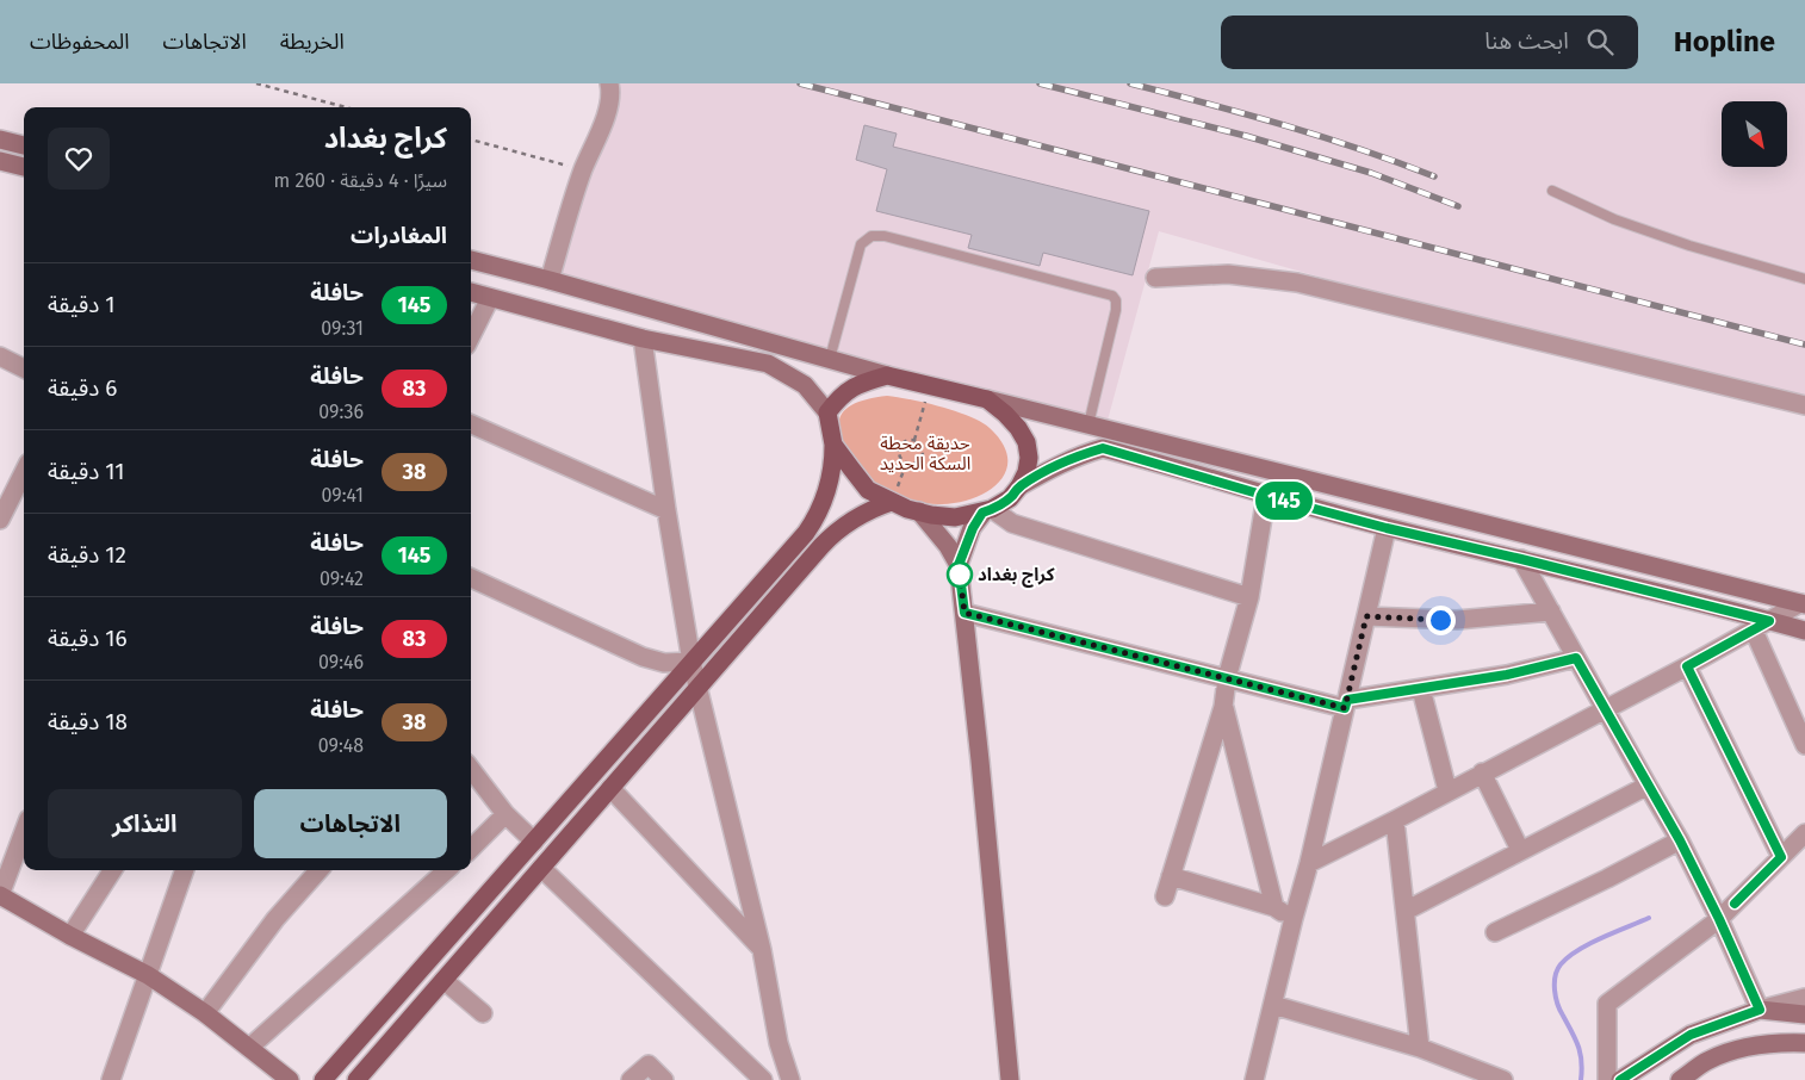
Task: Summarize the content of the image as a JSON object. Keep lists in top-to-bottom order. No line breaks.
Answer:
{"parks":["حديقة محطة السكة الحديد"],"places":["كراج بغداد"],"lines":["bus line 145"],"north":"bottom right","page":{"header":"Hopline","search":"ابحث هنا","nav":["الخريطة","الاتجاهات","المحفوظات"],"on_map":"145","heading":[["كراج بغداد","سيرًا · 4 دقيقة · 260 m"],"المغادرات"],"list":[{"mark":"145","name":"حافلة","note":"09:31","value":"1 دقيقة"},{"mark":"83","name":"حافلة","note":"09:36","value":"6 دقيقة"},{"mark":"38","name":"حافلة","note":"09:41","value":"11 دقيقة"},{"mark":"145","name":"حافلة","note":"09:42","value":"12 دقيقة"},{"mark":"83","name":"حافلة","note":"09:46","value":"16 دقيقة"},{"mark":"38","name":"حافلة","note":"09:48","value":"18 دقيقة"}],"buttons":["الاتجاهات","التذاكر"]}}
